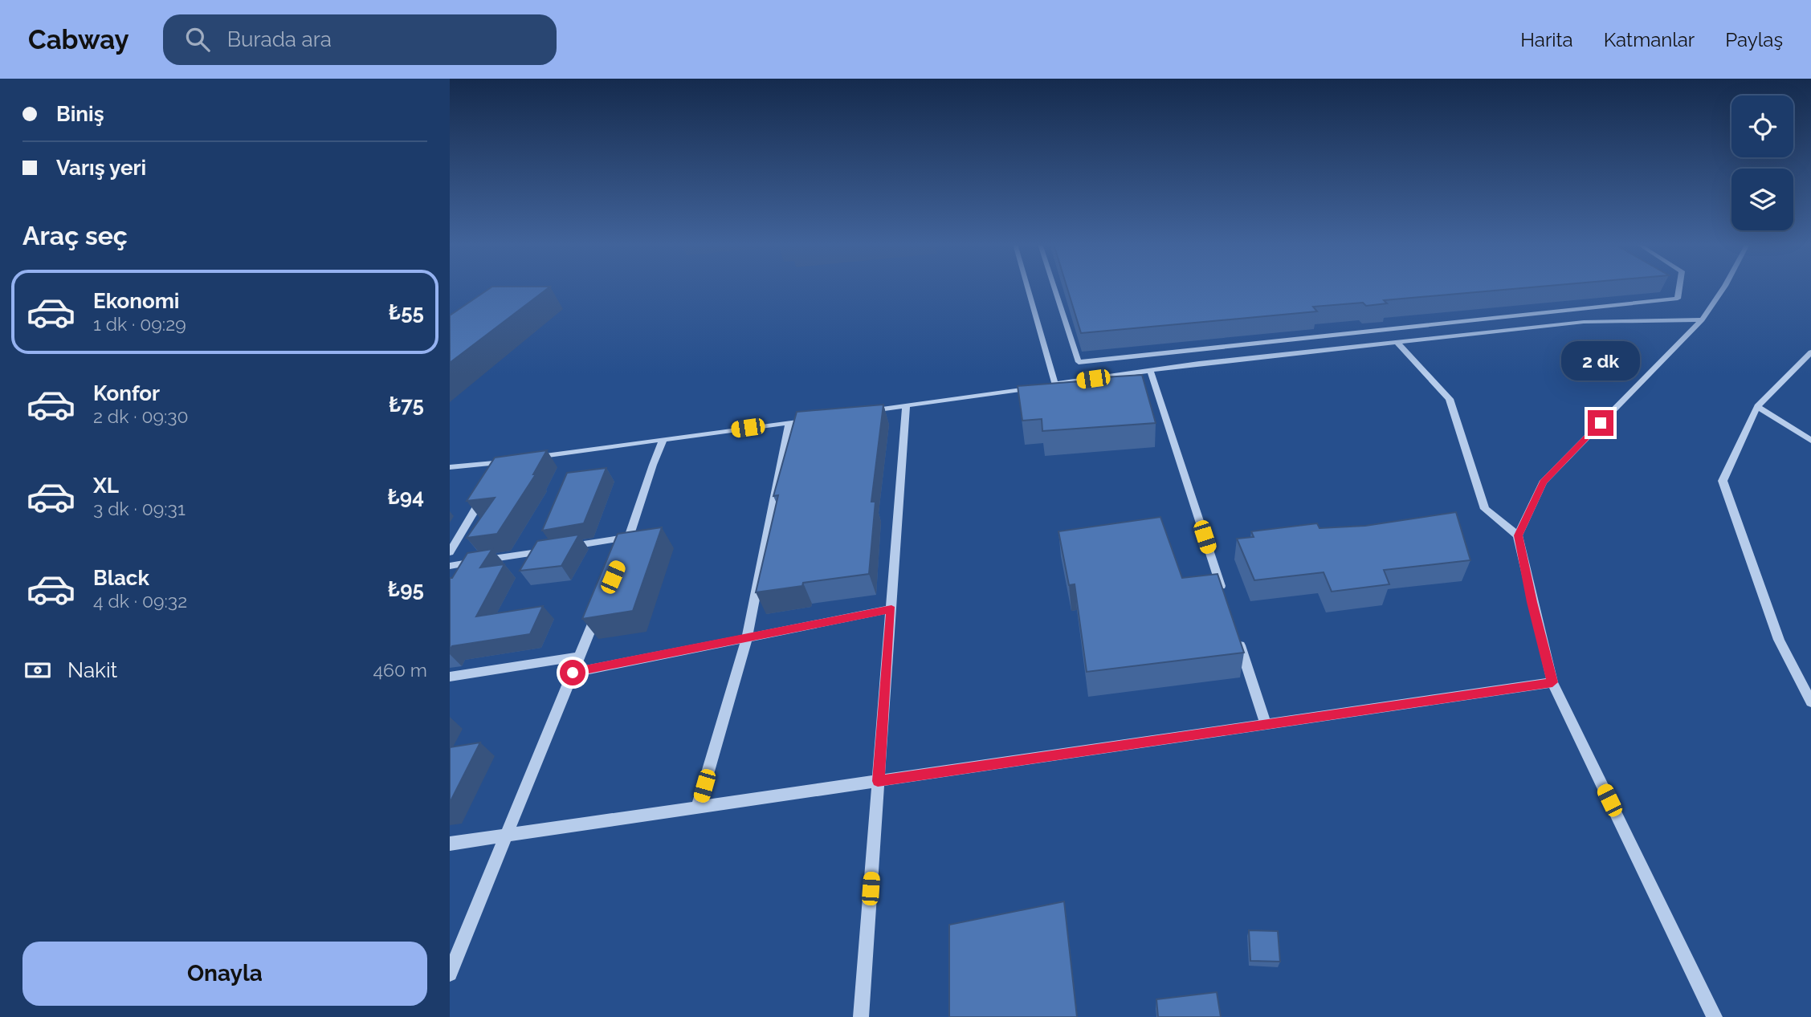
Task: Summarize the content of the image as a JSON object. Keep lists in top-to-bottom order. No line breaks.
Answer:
{"page":{"header":"Cabway","search":"Burada ara","nav":["Harita","Katmanlar","Paylaş"],"banner":["Biniş","Varış yeri"],"heading":"Araç seç","list":[{"name":"Ekonomi","note":"1 dk · 09:29","value":"₺55"},{"name":"Konfor","note":"2 dk · 09:30","value":"₺75"},{"name":"XL","note":"3 dk · 09:31","value":"₺94"},{"name":"Black","note":"4 dk · 09:32","value":"₺95"}],"bubble":"2 dk","pay":["Nakit","460 m"],"buttons":"Onayla"}}
